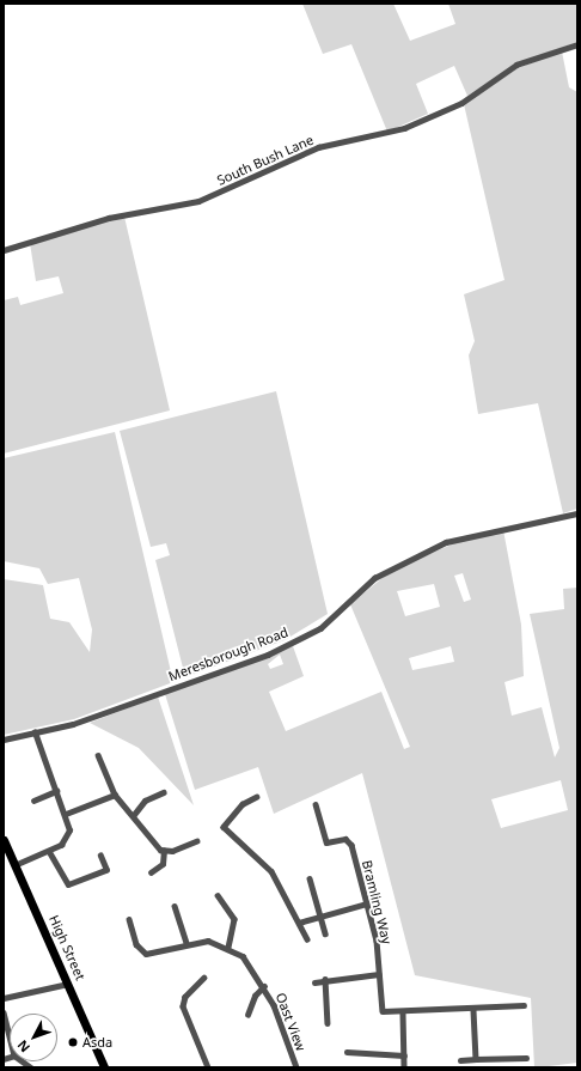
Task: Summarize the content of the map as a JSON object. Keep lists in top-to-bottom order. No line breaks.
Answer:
{"streets":{"main road":["High Street"],"street":["South Bush Lane","Meresborough Road","Bramling Way","Oast View"]},"places":["Asda"],"north":"bottom left"}
